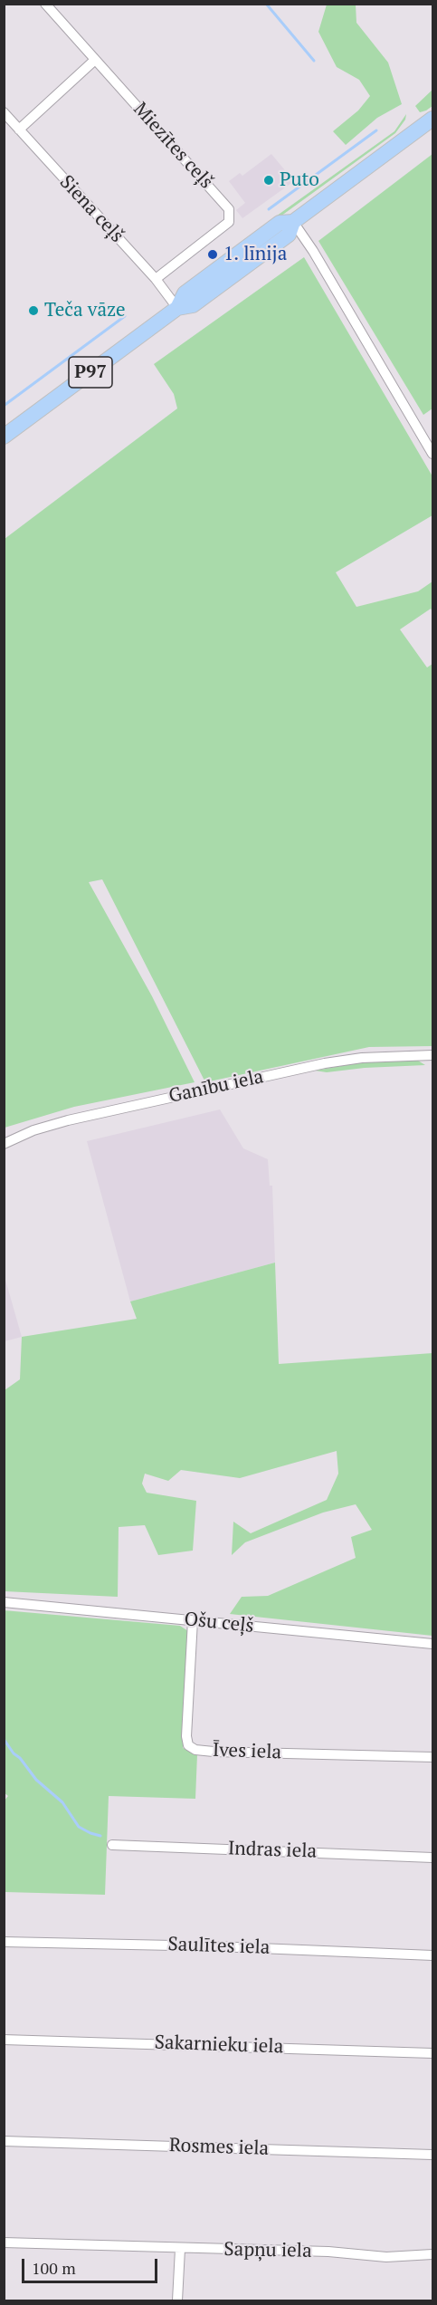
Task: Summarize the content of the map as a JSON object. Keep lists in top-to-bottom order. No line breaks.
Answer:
{"streets":{"main road":["P97"],"street":["Miezītes ceļš","Siena ceļš","Ganību iela","Ošu ceļš","Īves iela","Indras iela","Saulītes iela","Sakarnieku iela","Rosmes iela","Sapņu iela"]},"crossings":[["Miezītes ceļš","Siena ceļš"],["Siena ceļš","P97"],["Ošu ceļš","Īves iela"]],"places":["Puto","1. līnija","Teča vāze"],"scale_bar":"100 m"}
